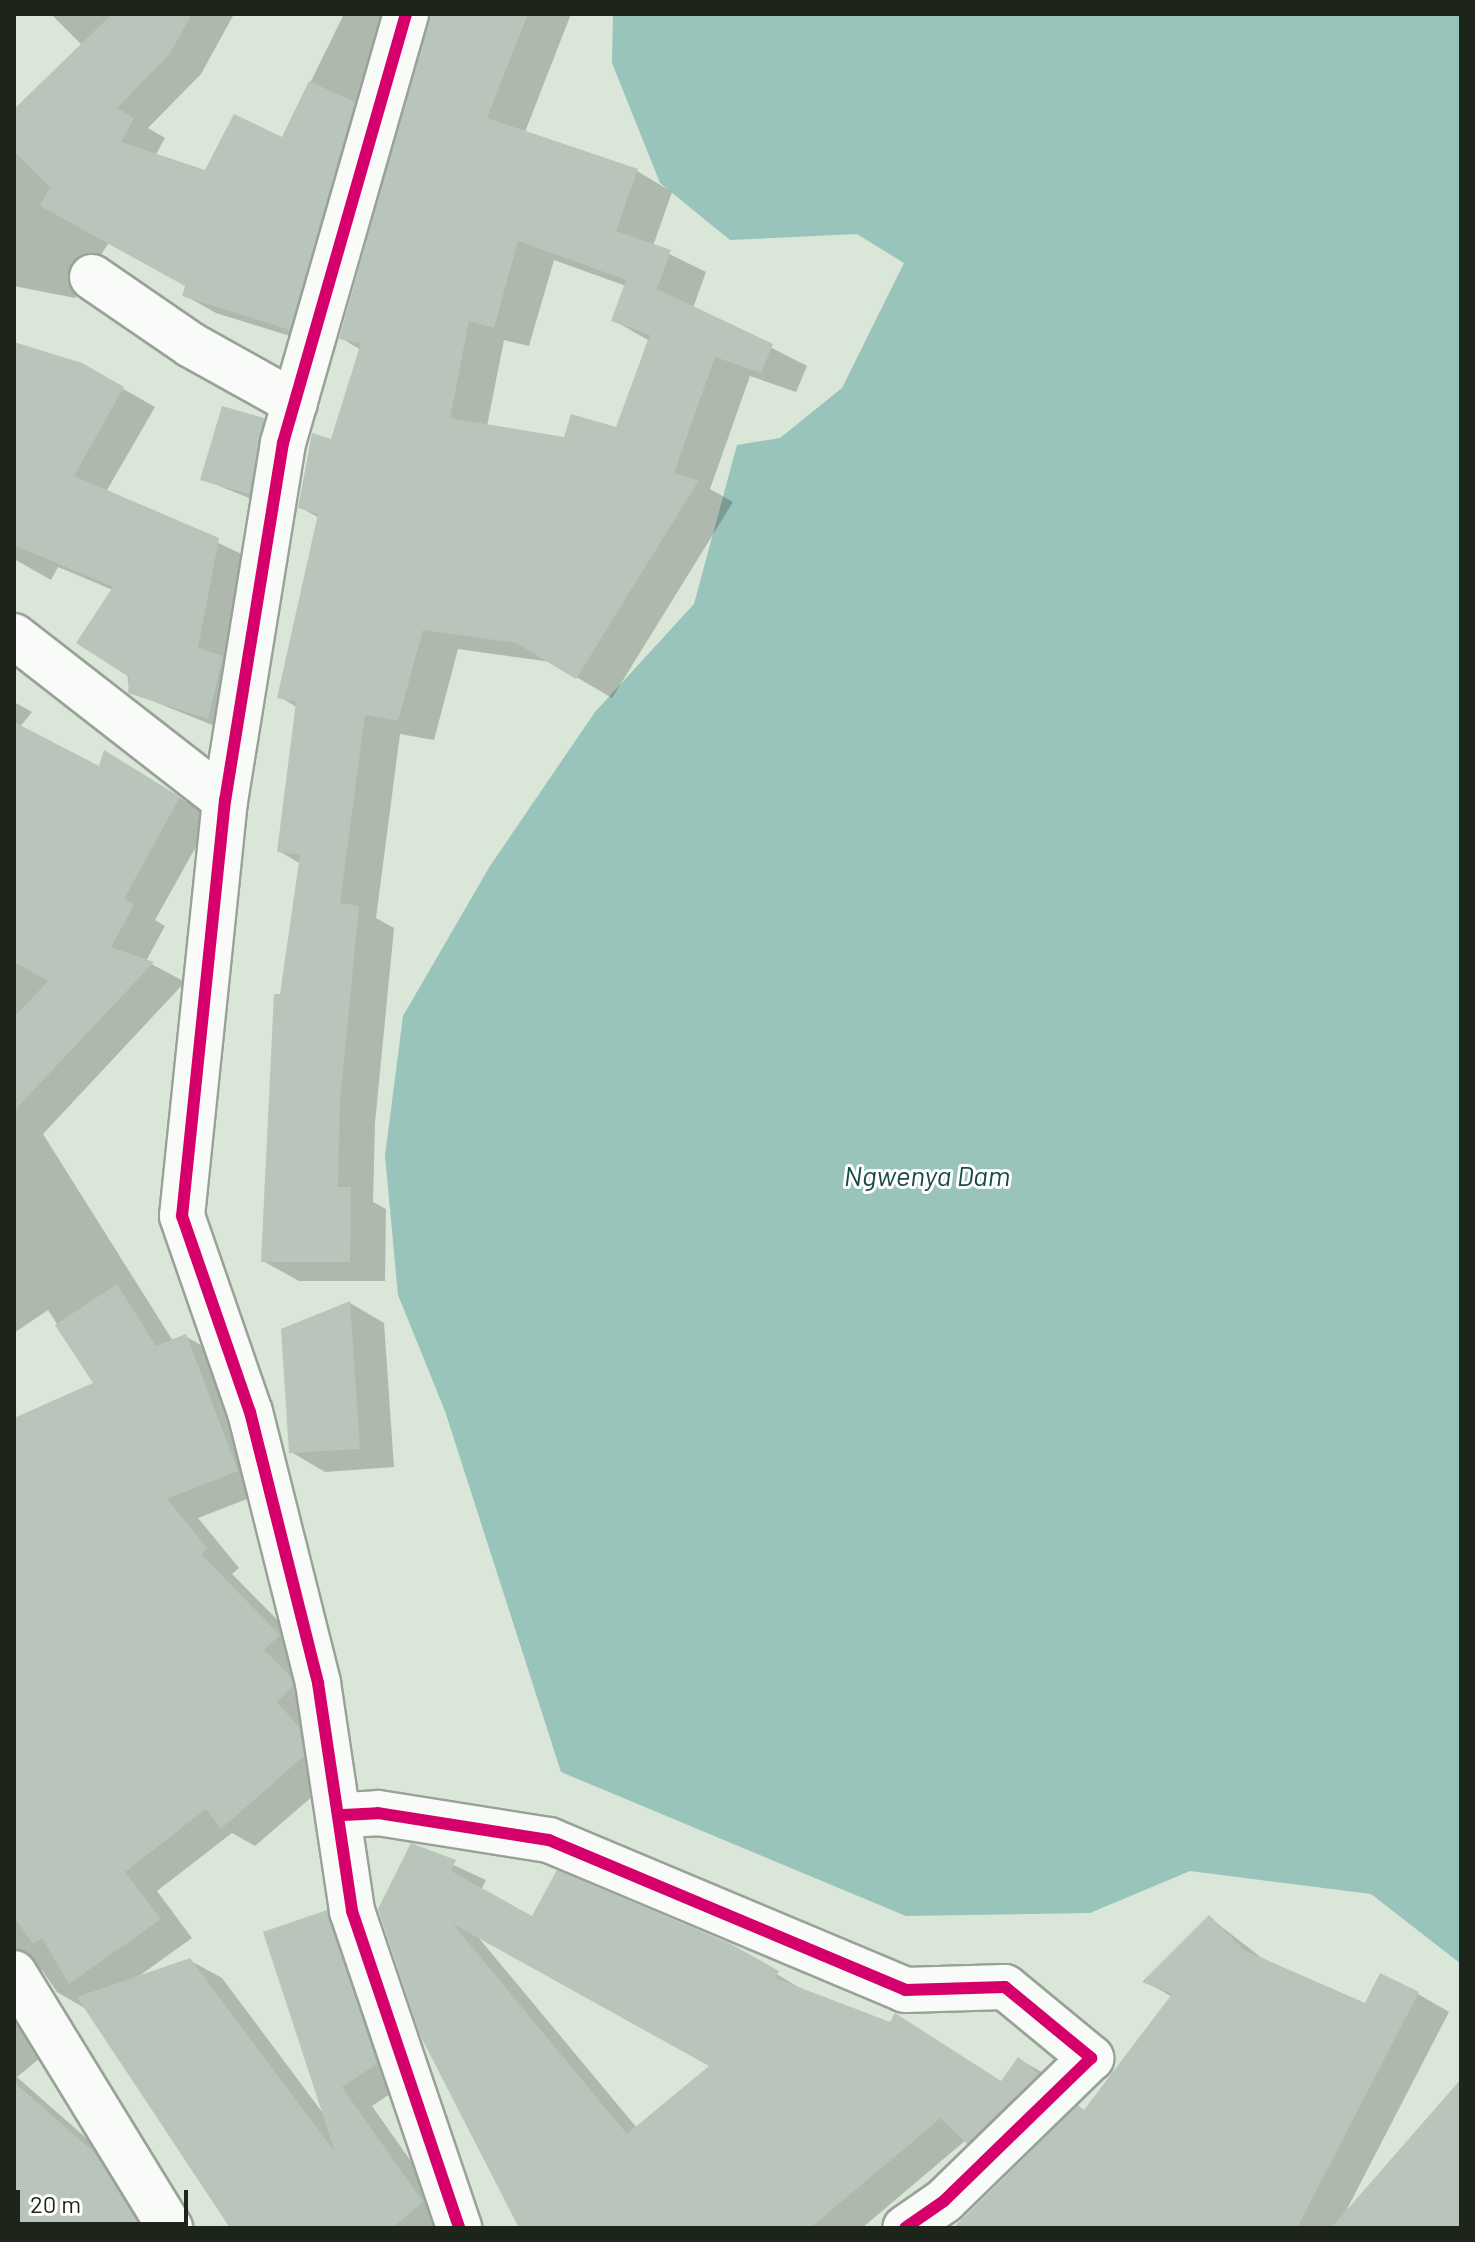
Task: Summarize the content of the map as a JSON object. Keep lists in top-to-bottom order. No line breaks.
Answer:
{"water":["Ngwenya Dam"],"scale_bar":"20 m"}
